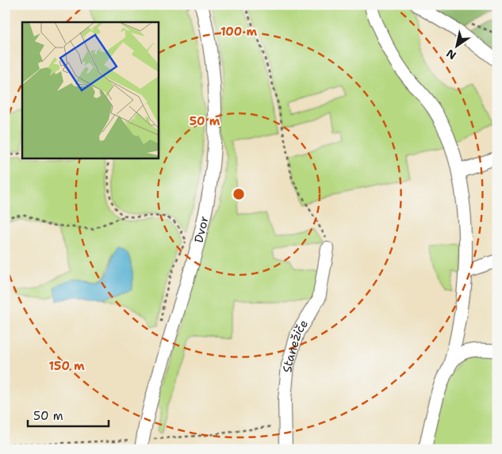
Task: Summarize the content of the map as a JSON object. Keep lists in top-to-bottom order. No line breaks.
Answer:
{"streets":{"street":["Dvor","Stanežiče"]},"scale_bar":"50 m","north":"bottom left","rings":["100 m","50 m","150 m"]}
